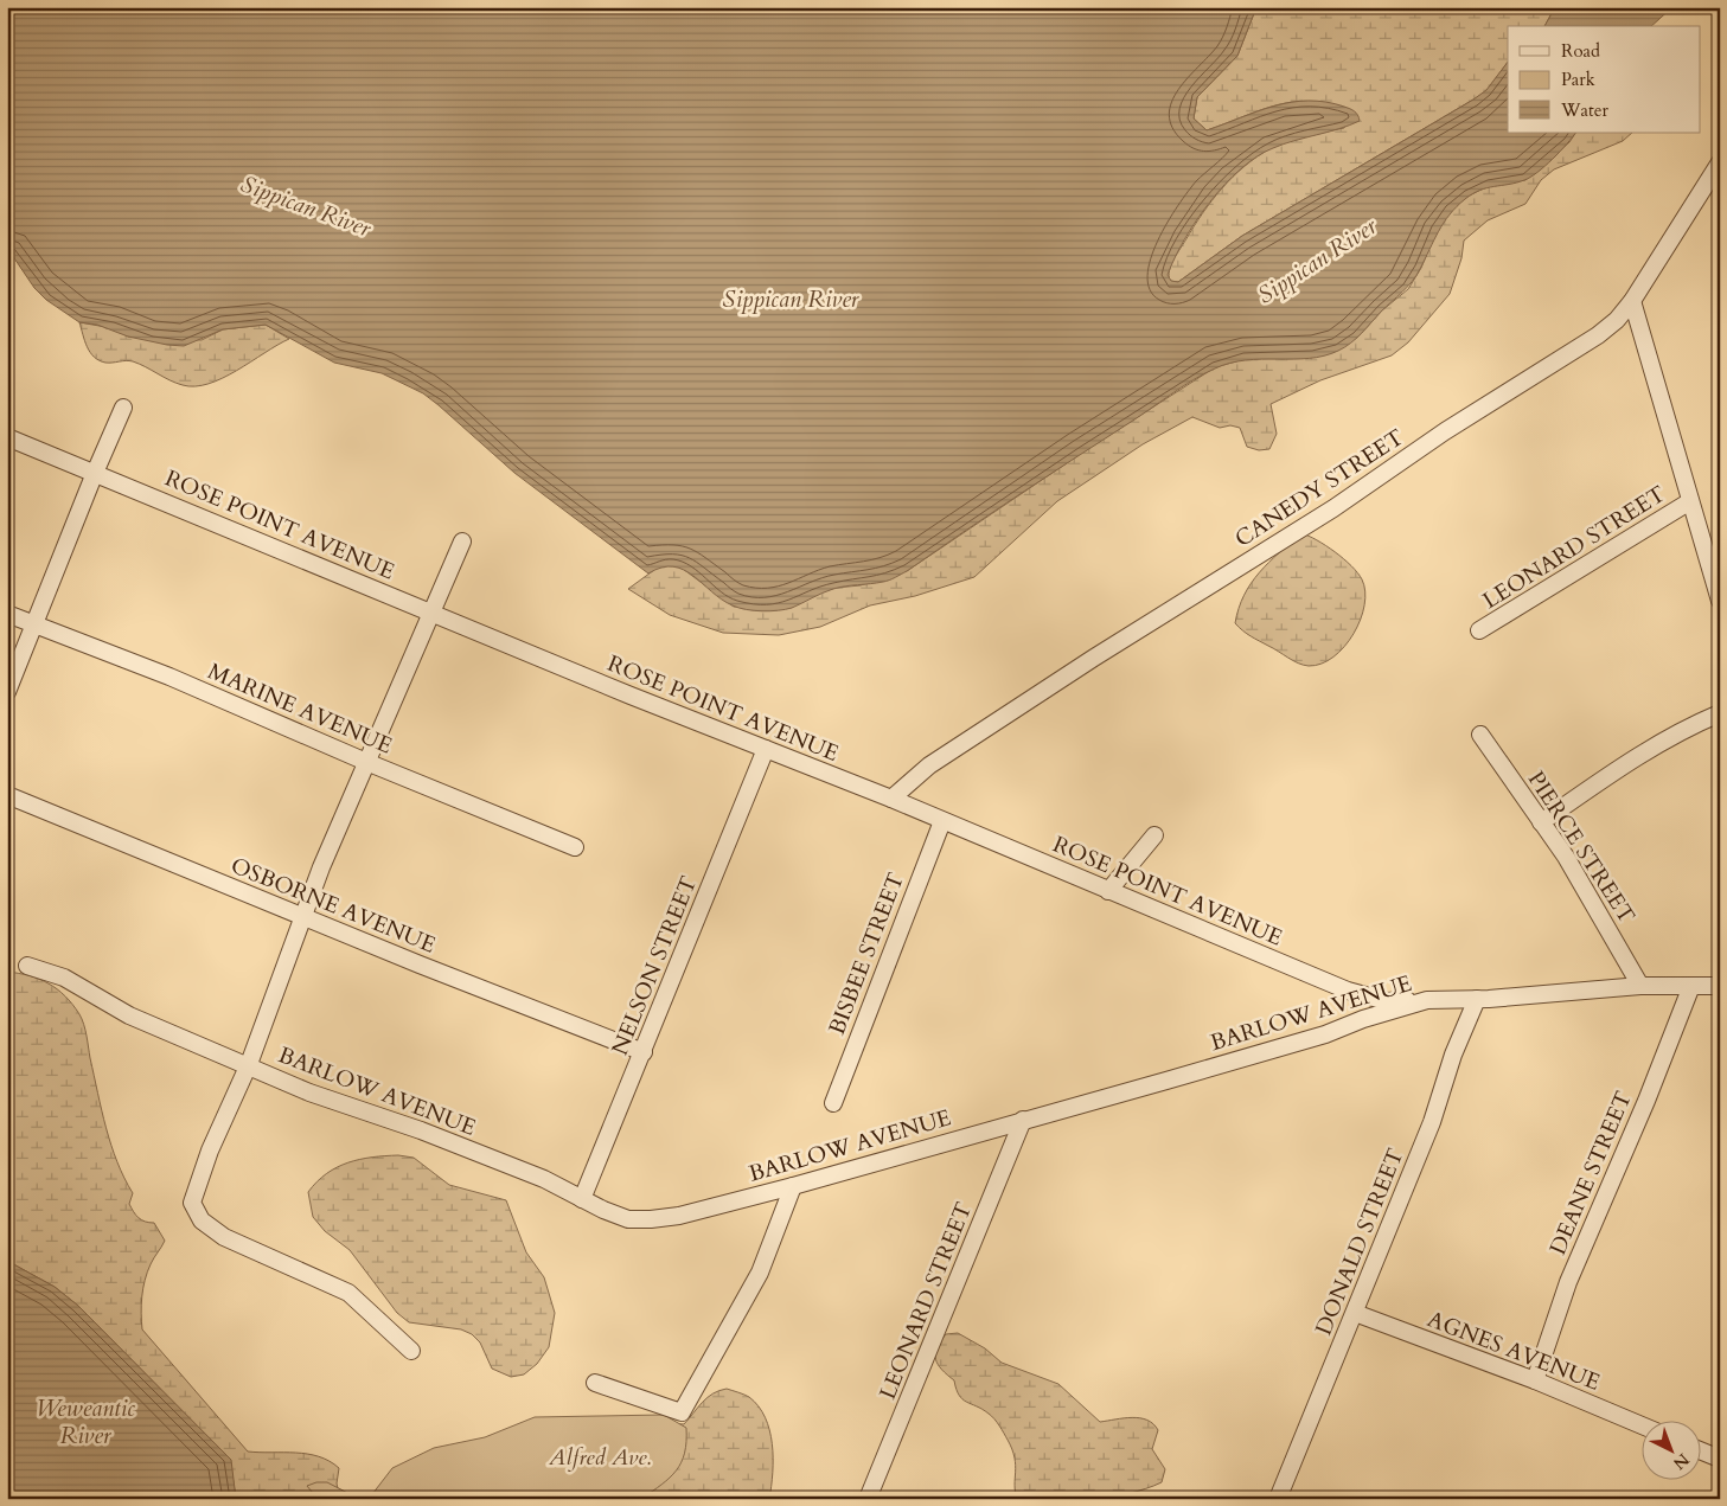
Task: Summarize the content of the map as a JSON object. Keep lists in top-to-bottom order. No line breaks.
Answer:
{"streets":{"street":["CANEDY STREET","ROSE POINT AVENUE","LEONARD STREET","MARINE AVENUE","PIERCE STREET","OSBORNE AVENUE","BISBEE STREET","NELSON STREET","BARLOW AVENUE","DEANE STREET","DONALD STREET","AGNES AVENUE"]},"crossings":[["CANEDY STREET","ROSE POINT AVENUE"],["ROSE POINT AVENUE","BISBEE STREET"],["ROSE POINT AVENUE","NELSON STREET"],["ROSE POINT AVENUE","BARLOW AVENUE"],["LEONARD STREET","BARLOW AVENUE"],["PIERCE STREET","BARLOW AVENUE"],["OSBORNE AVENUE","NELSON STREET"],["NELSON STREET","BARLOW AVENUE"],["BARLOW AVENUE","DEANE STREET"],["BARLOW AVENUE","DONALD STREET"],["DEANE STREET","AGNES AVENUE"],["DONALD STREET","AGNES AVENUE"]],"water":["Sippican River","Weweantic River"],"parks":["Alfred Ave."],"legend":["Road","Park","Water"],"north":"bottom right"}
